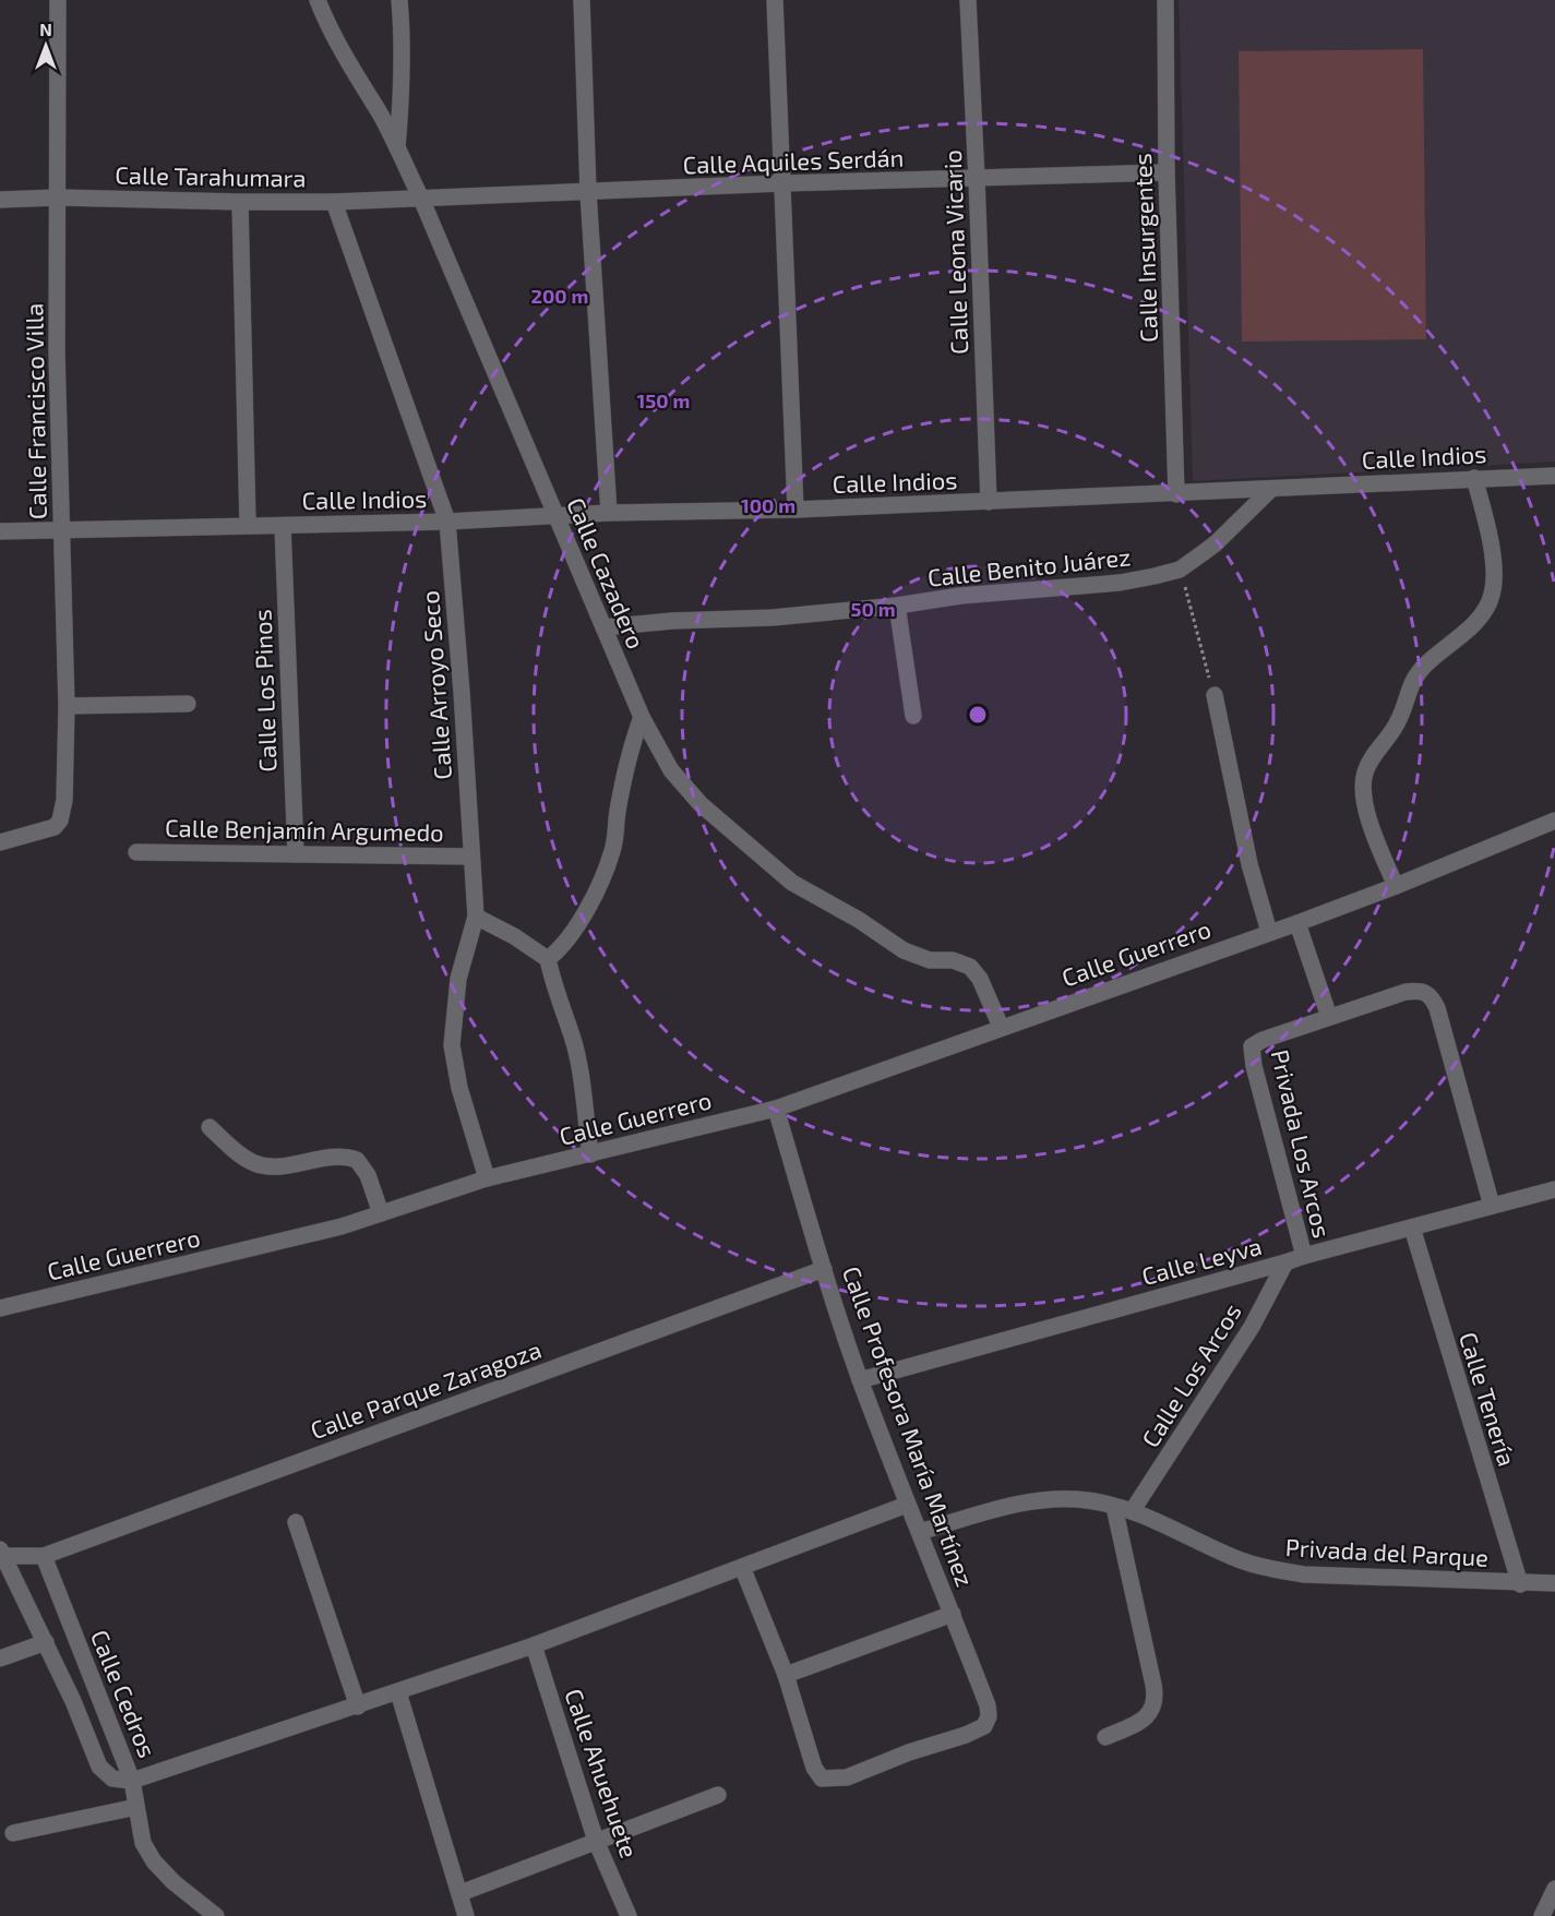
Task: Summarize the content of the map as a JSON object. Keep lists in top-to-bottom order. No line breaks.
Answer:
{"streets":{"street":["Calle Aquiles Serdán","Calle Tarahumara","Calle Insurgentes","Calle Leona Vicario","Calle Francisco Villa","Calle Indios","Calle Benito Juárez","Calle Cazadero","Calle Arroyo Seco","Calle Los Pinos","Calle Benjamín Argumedo","Calle Guerrero","Privada Los Arcos","Calle Leyva","Calle Los Arcos","Calle Parque Zaragoza","Calle Tenería","Calle Profesora María Martínez","Privada del Parque","Calle Cedros","Calle Ahuehuete"]},"crossings":[["Calle Aquiles Serdán","Calle Tarahumara"],["Calle Aquiles Serdán","Calle Insurgentes"],["Calle Aquiles Serdán","Calle Leona Vicario"],["Calle Aquiles Serdán","Calle Cazadero"],["Calle Tarahumara","Calle Francisco Villa"],["Calle Tarahumara","Calle Cazadero"],["Calle Tarahumara","Calle Arroyo Seco"],["Calle Insurgentes","Calle Indios"],["Calle Leona Vicario","Calle Indios"],["Calle Francisco Villa","Calle Indios"],["Calle Indios","Calle Benito Juárez"],["Calle Indios","Calle Cazadero"],["Calle Indios","Calle Arroyo Seco"],["Calle Indios","Calle Los Pinos"],["Calle Benito Juárez","Calle Cazadero"],["Calle Cazadero","Calle Guerrero"],["Calle Arroyo Seco","Calle Benjamín Argumedo"],["Calle Arroyo Seco","Calle Guerrero"],["Calle Los Pinos","Calle Benjamín Argumedo"],["Calle Guerrero","Calle Profesora María Martínez"],["Privada Los Arcos","Calle Leyva"],["Calle Leyva","Calle Los Arcos"],["Calle Leyva","Calle Tenería"],["Calle Leyva","Calle Profesora María Martínez"],["Calle Los Arcos","Privada del Parque"],["Calle Parque Zaragoza","Calle Profesora María Martínez"],["Calle Parque Zaragoza","Calle Cedros"],["Calle Tenería","Privada del Parque"],["Calle Profesora María Martínez","Privada del Parque"]],"north":"top","rings":["200 m","150 m","100 m","50 m"]}
